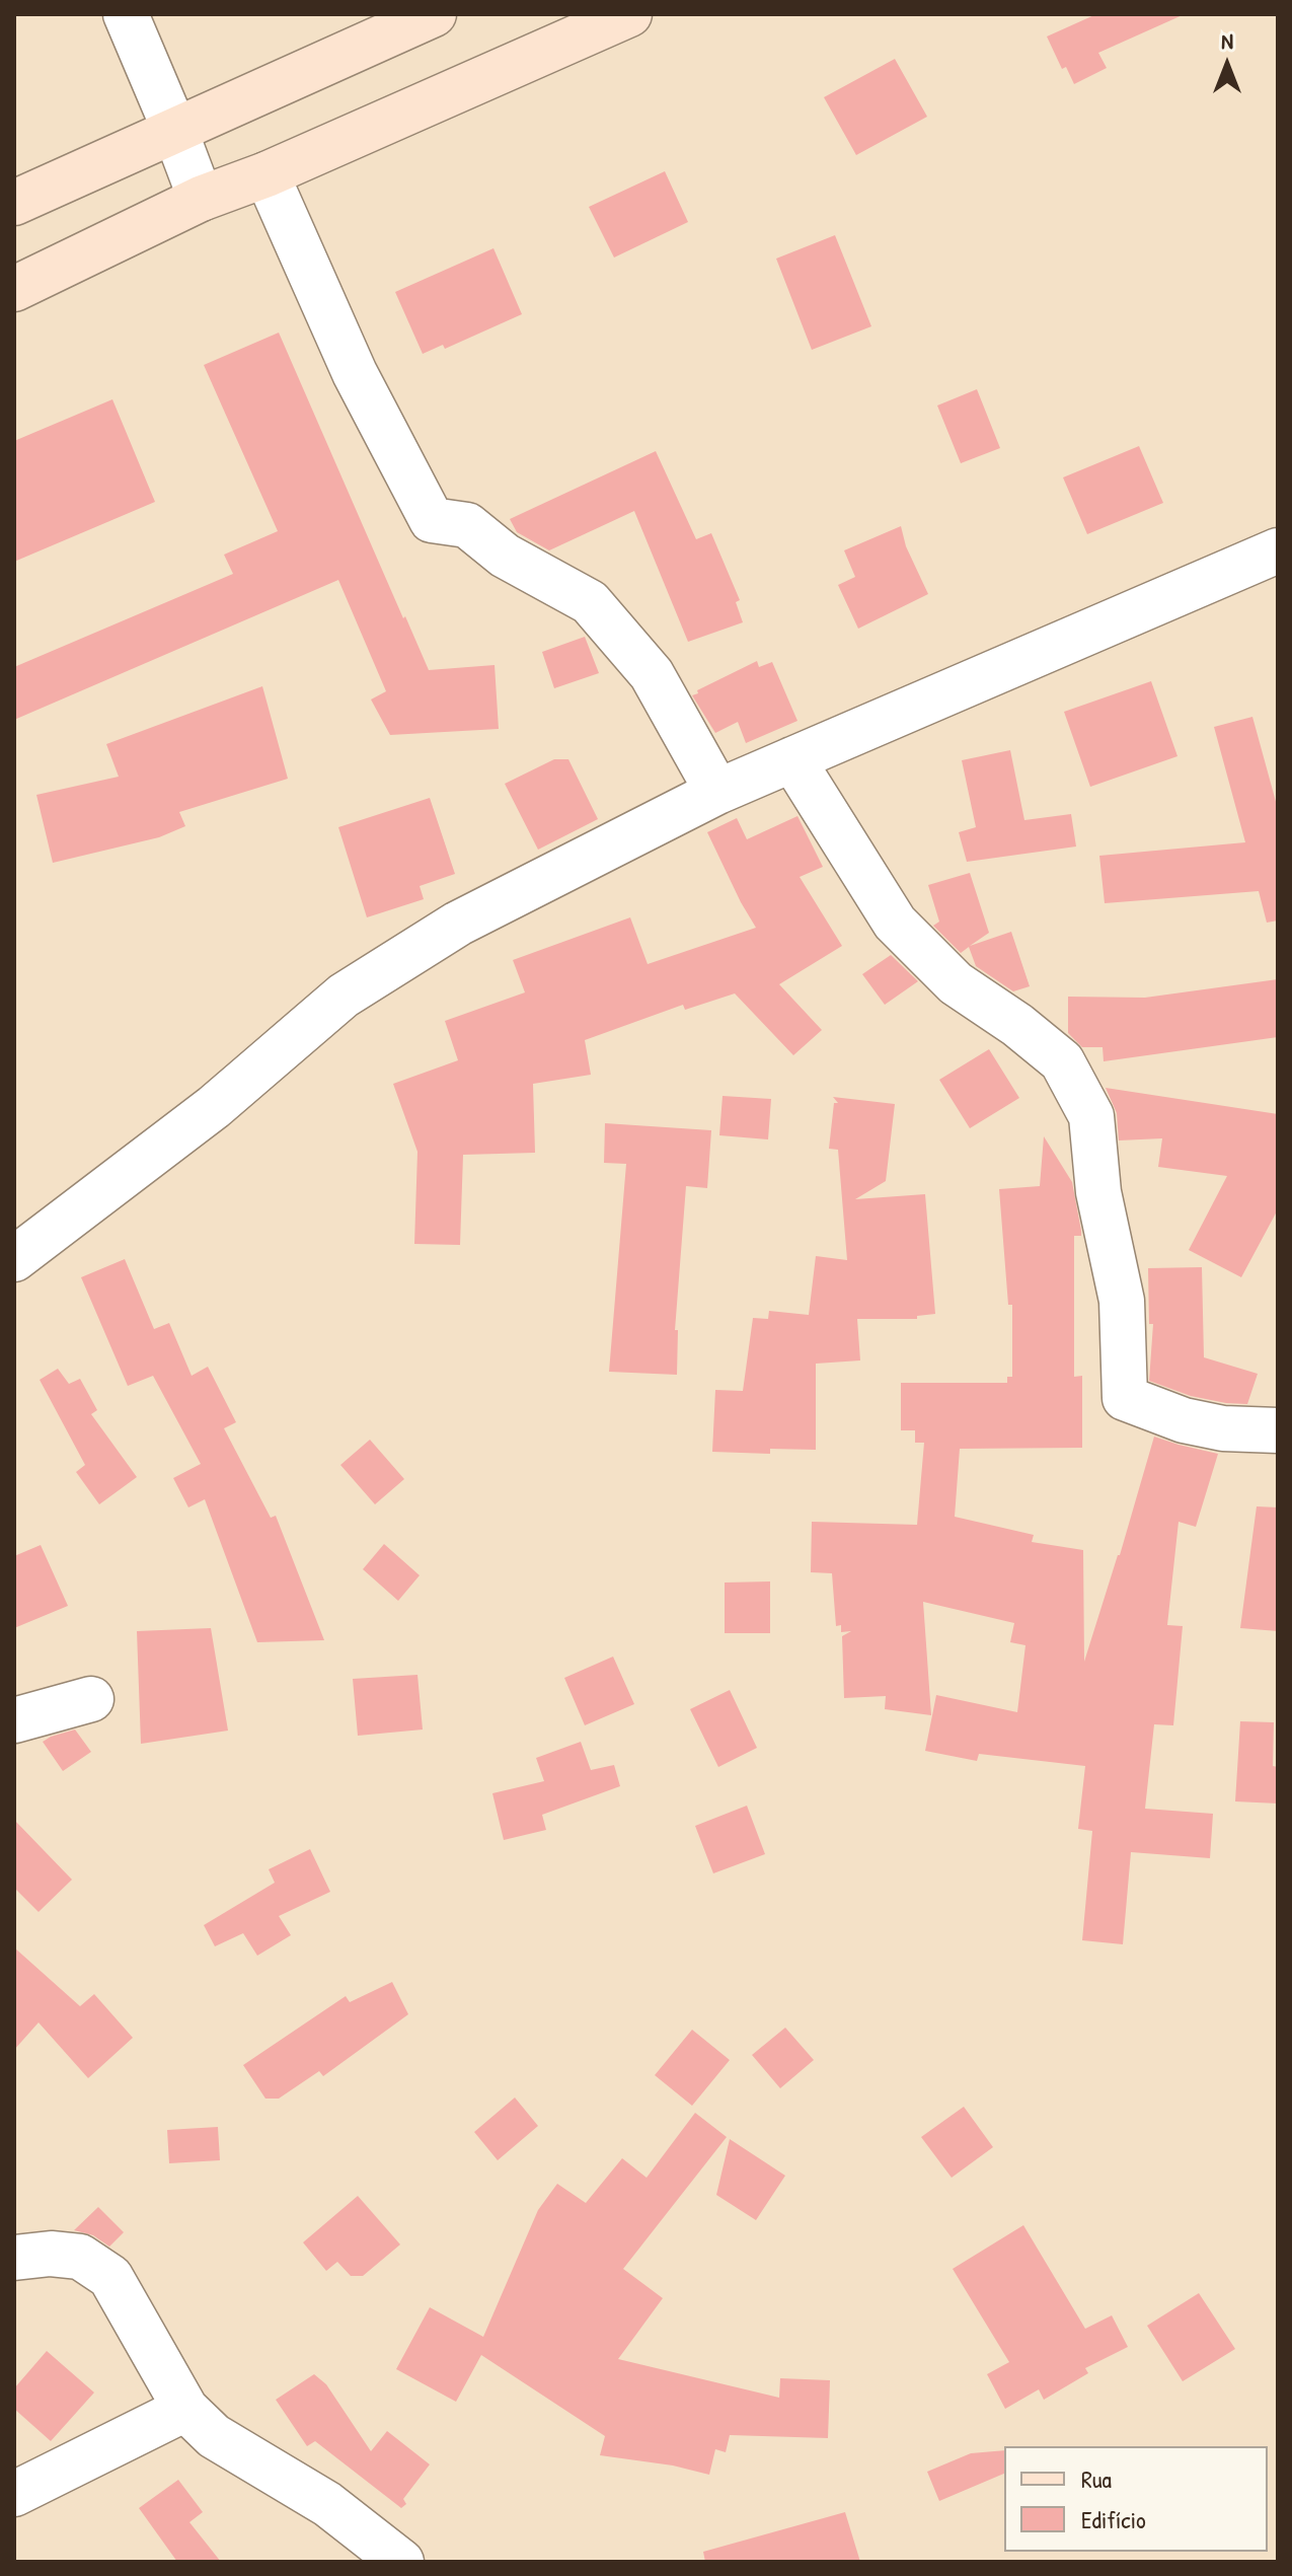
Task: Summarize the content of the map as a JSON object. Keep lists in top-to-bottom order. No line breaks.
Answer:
{"legend":["Rua","Edifício"],"north":"top"}
